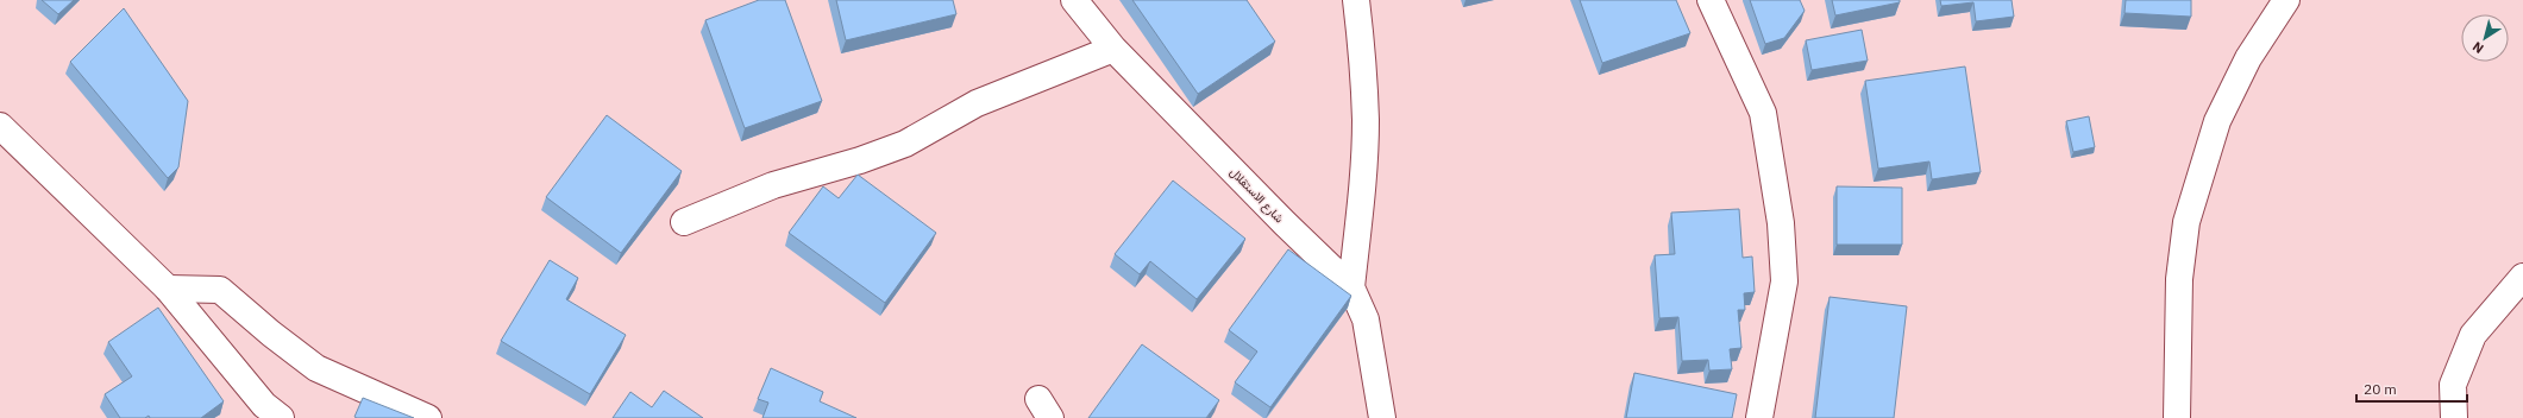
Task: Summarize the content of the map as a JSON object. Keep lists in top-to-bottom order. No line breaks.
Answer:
{"streets":{"street":["شارع الاستقلال"]},"scale_bar":"20 m","north":"bottom left"}
